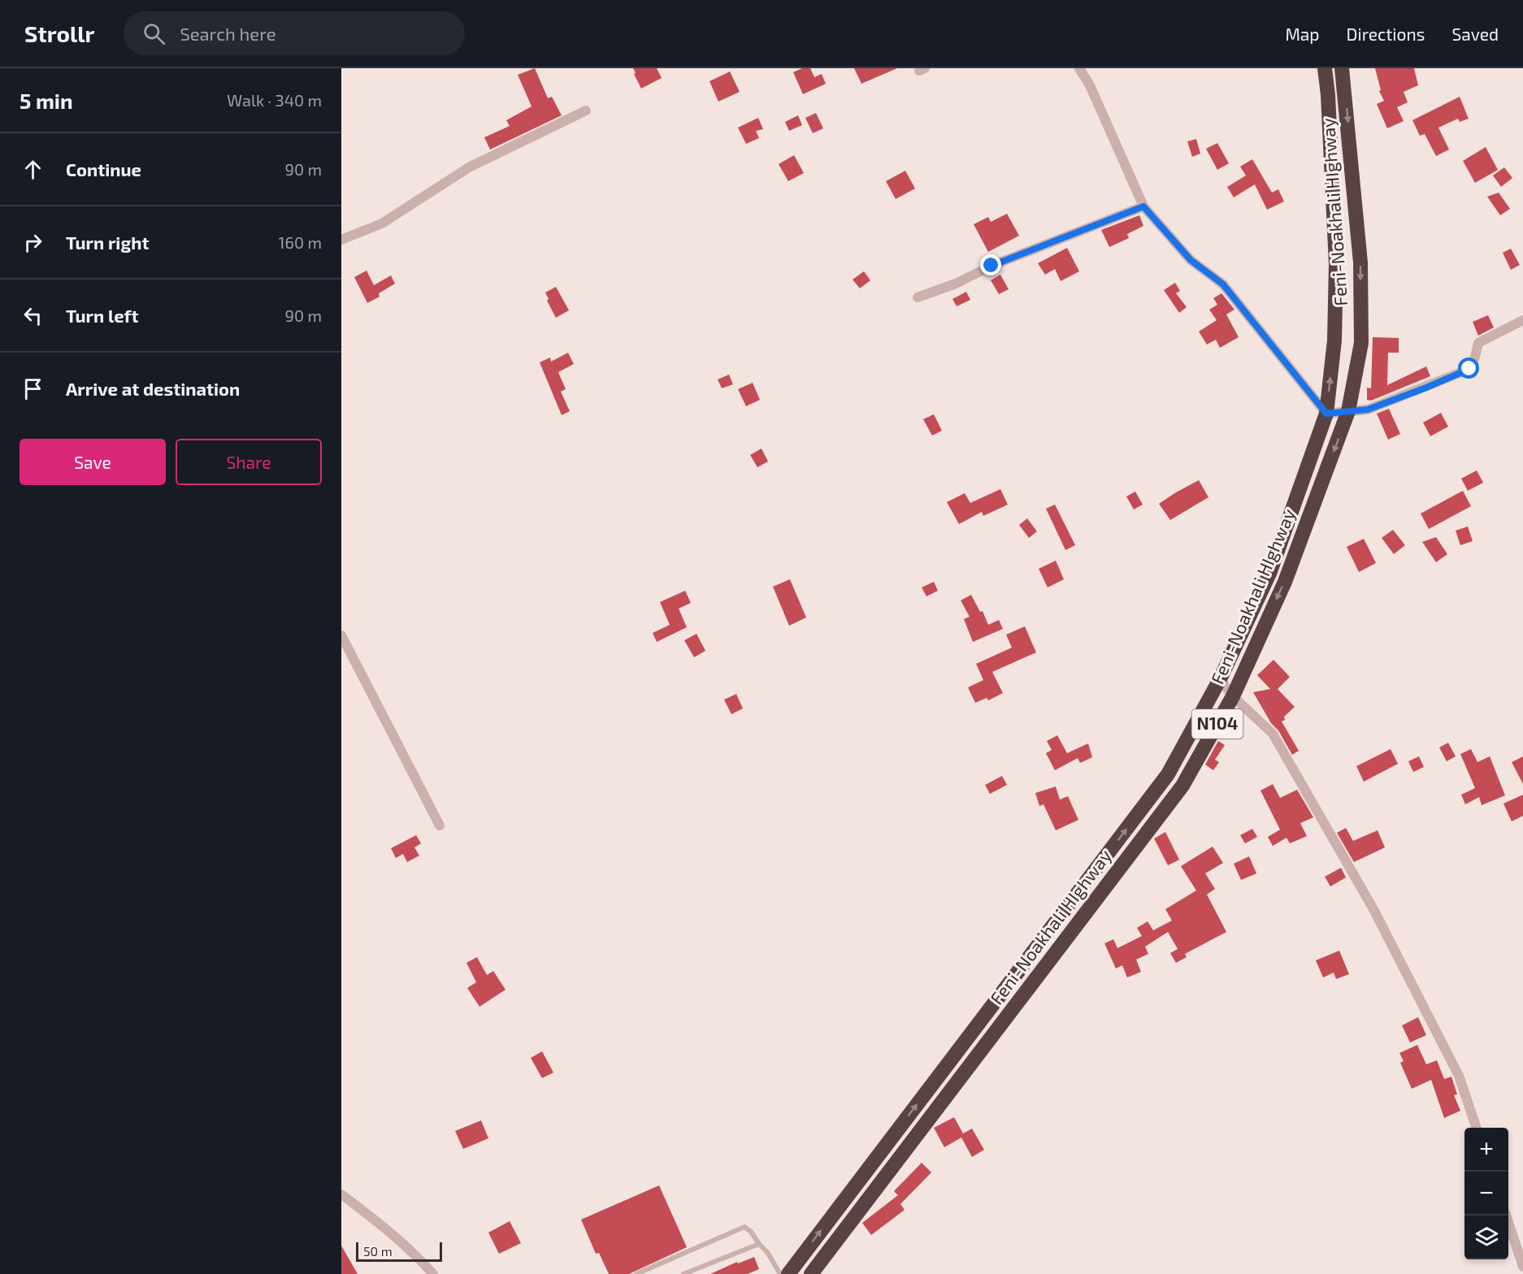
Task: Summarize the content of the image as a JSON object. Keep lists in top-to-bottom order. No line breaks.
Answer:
{"streets":{"highway":["Feni-Noakhali HIghway","N104"]},"scale_bar":"50 m","page":{"header":"Strollr","search":"Search here","nav":["Map","Directions","Saved"],"heading":["5 min","Walk · 340 m"],"list":[["Continue","90 m"],["Turn right","160 m"],["Turn left","90 m"],"Arrive at destination"],"buttons":["Save","Share"],"map_buttons":["+","−"],"scale":"50 m"}}
